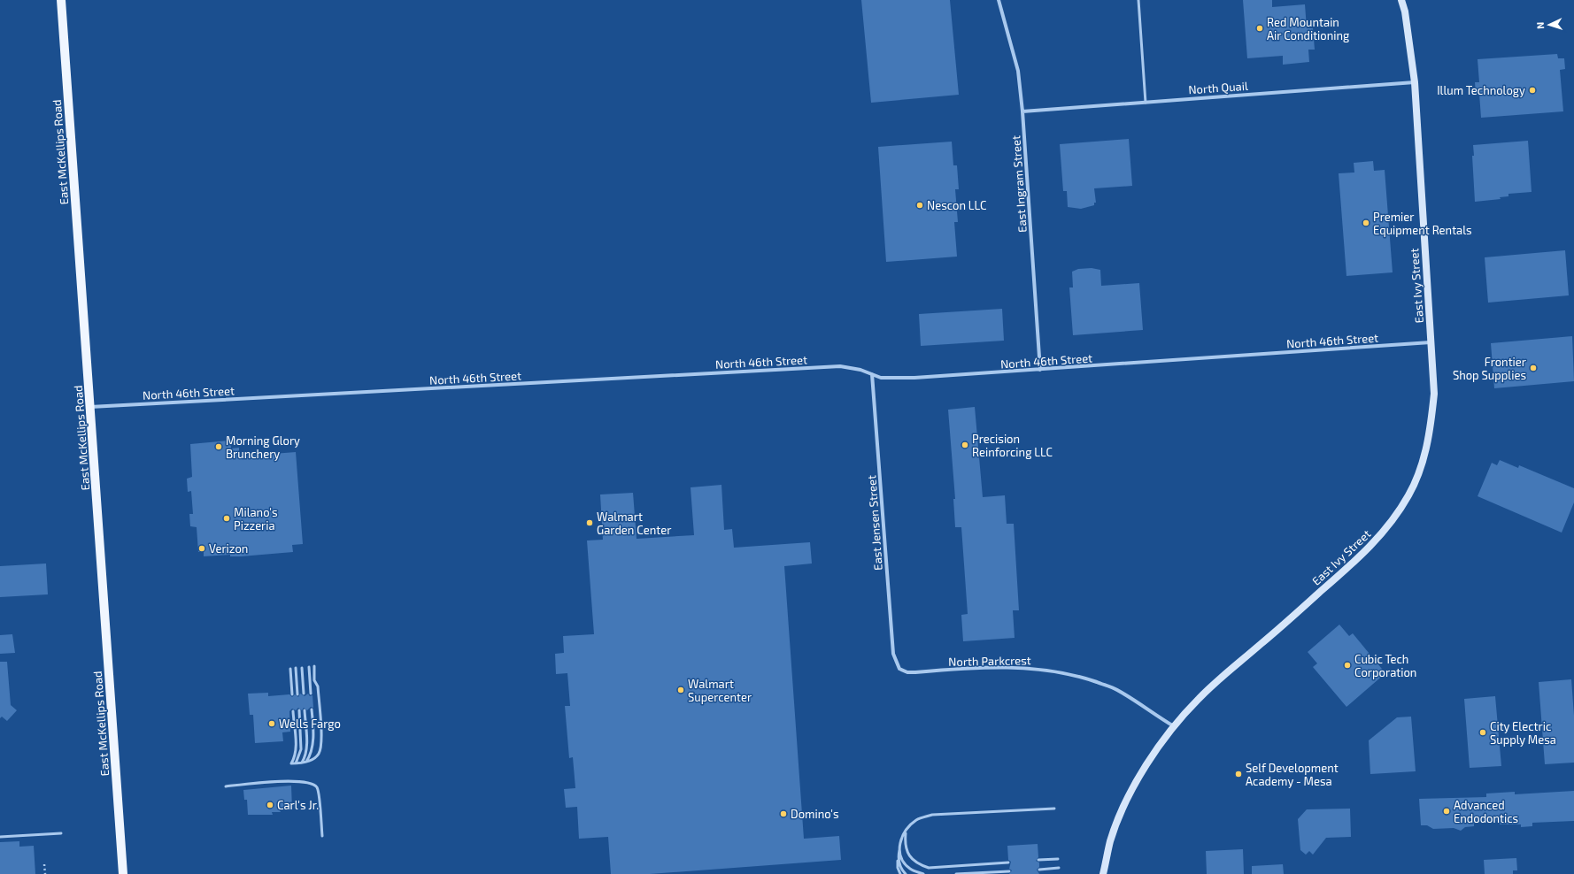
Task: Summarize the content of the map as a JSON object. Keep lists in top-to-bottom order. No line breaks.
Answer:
{"streets":{"main road":["East McKellips Road"],"street":["North Quail","East Ingram Street","East Ivy Street","North 46th Street","East Jensen Street","North Parkcrest"]},"crossings":[["North Quail","East Ingram Street"],["North Quail","East Ivy Street"],["East McKellips Road","North 46th Street"],["East Ingram Street","North 46th Street"],["East Ivy Street","North 46th Street"],["East Ivy Street","North Parkcrest"],["North 46th Street","East Jensen Street"],["East Jensen Street","North Parkcrest"]],"places":["Red Mountain Air Conditioning","Illum Technology","Nescon LLC","Premier Equipment Rentals","Frontier Shop Supplies","Precision Reinforcing LLC","Morning Glory Brunchery","Milano's Pizzeria","Walmart Garden Center","Verizon","Cubic Tech Corporation","Walmart Supercenter","Wells Fargo","City Electric Supply Mesa","Self Development Academy - Mesa","Carl's Jr.","Advanced Endodontics","Domino's"],"north":"left"}
